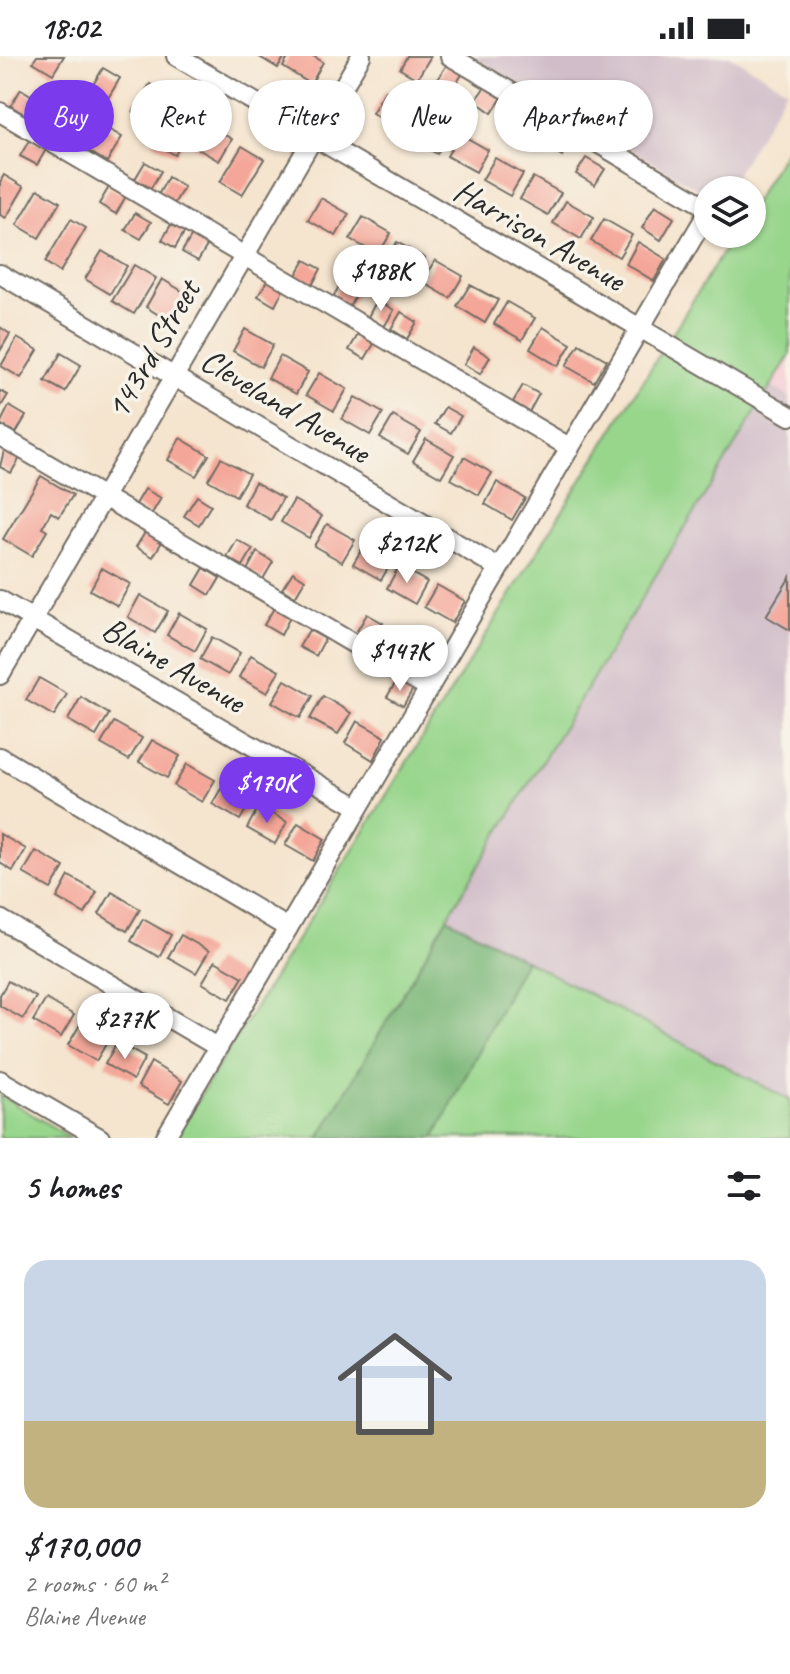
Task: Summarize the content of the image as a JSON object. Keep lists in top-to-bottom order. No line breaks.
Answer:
{"streets":{"street":["Harrison Avenue","143rd Street","Cleveland Avenue","Blaine Avenue"]},"crossings":[["143rd Street","Cleveland Avenue"],["143rd Street","Blaine Avenue"]],"page":{"status":"18:02","chip":["Buy","Rent","Filters","New","Apartment"],"price":["$188K","$212K","$147K","$170K","$277K"],"heading":"5 homes","list":[{"name":"$170,000","note":"2 rooms · 60 m² · Blaine Avenue"}]}}
